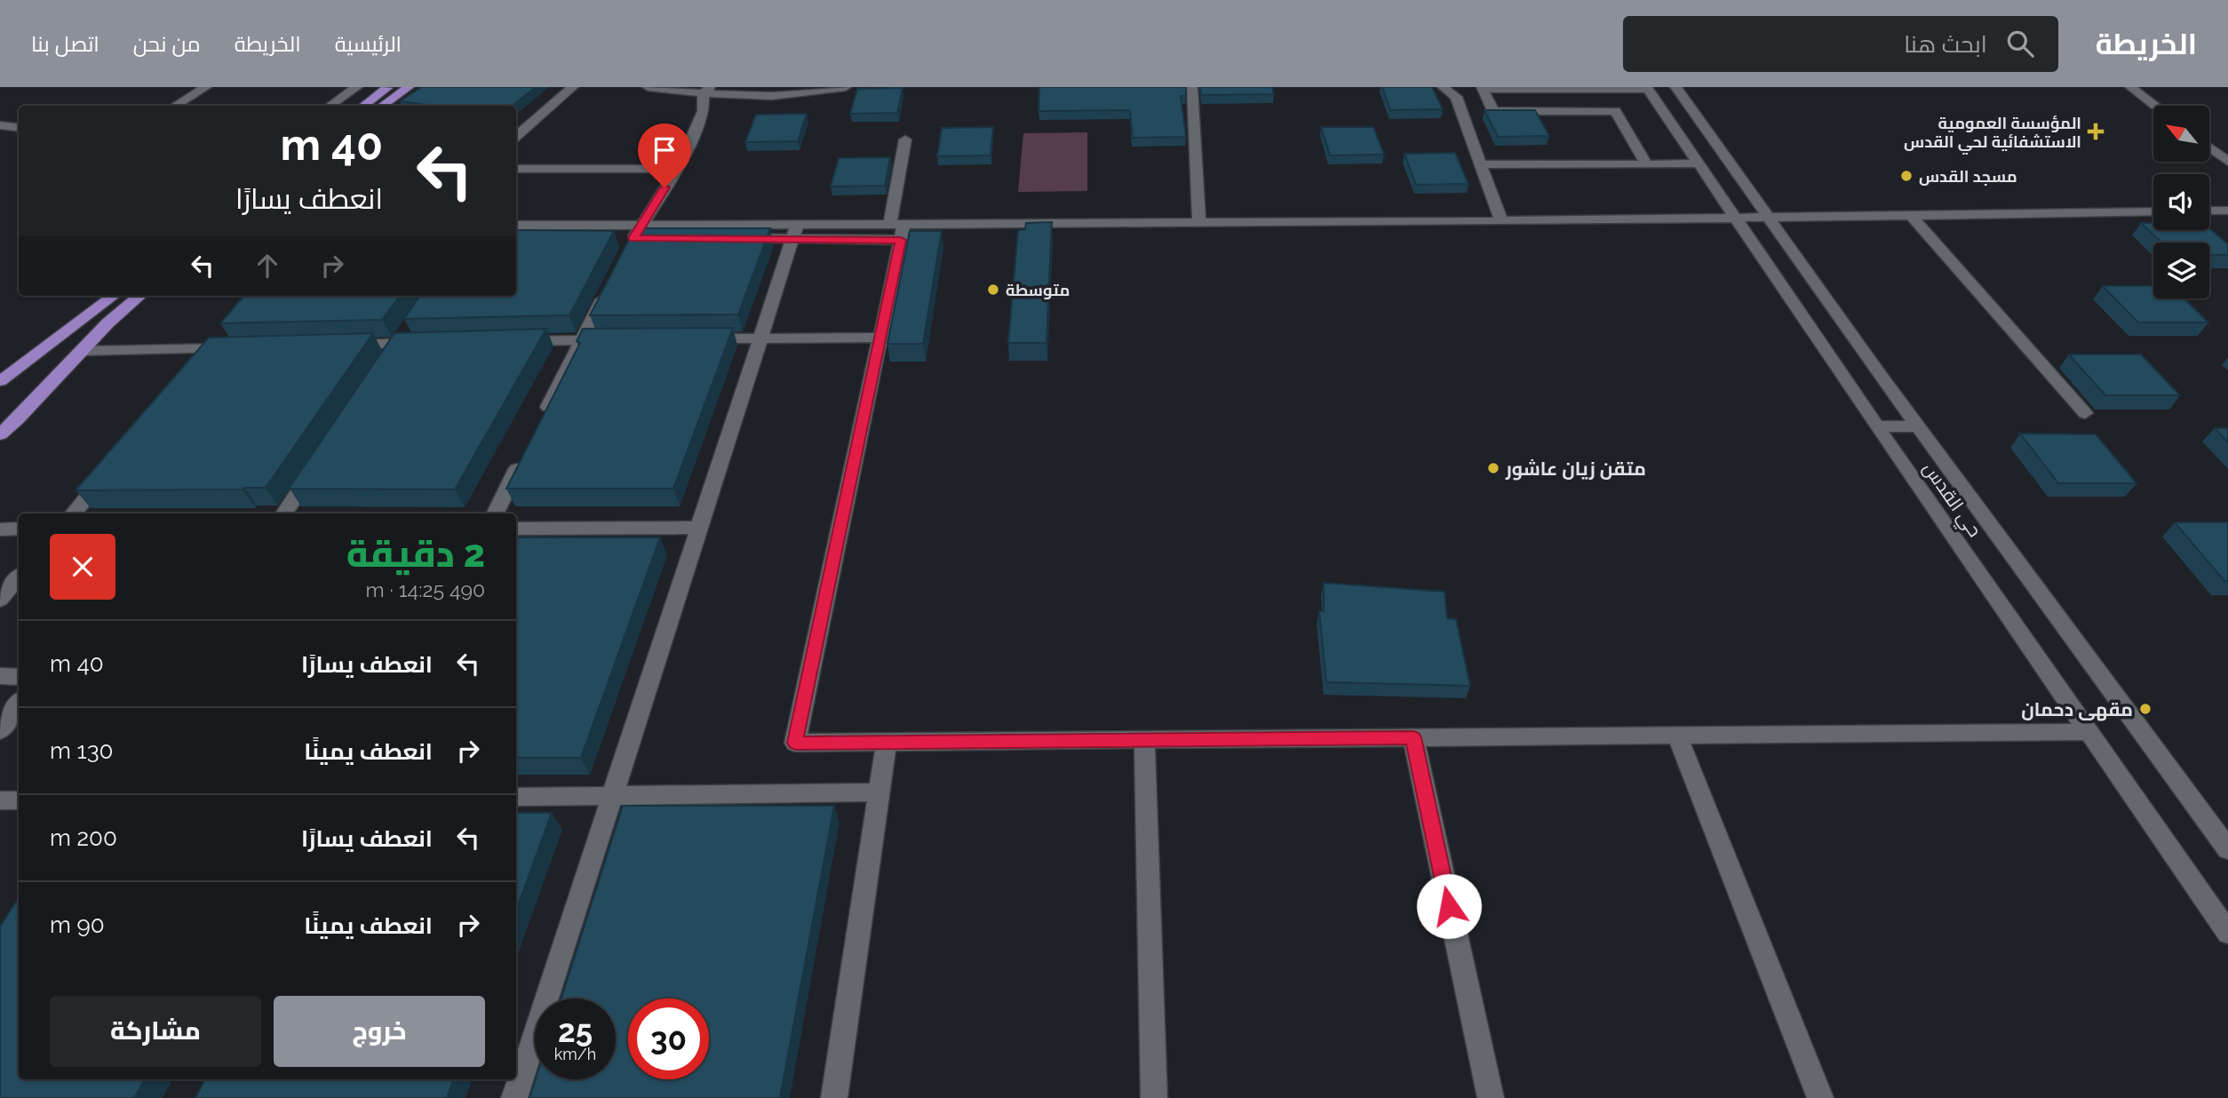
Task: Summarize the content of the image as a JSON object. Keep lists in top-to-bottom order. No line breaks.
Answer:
{"streets":{"street":["حي القدس"]},"places":{"health":["المؤسسة العمومية الاستشفائية لحي القدس"],"other":["مسجد القدس","متوسطة","متقن زيان عاشور","مقهى دحمان"]},"north":"top left","page":{"header":"الخريطة","search":"ابحث هنا","nav":["الرئيسية","الخريطة","من نحن","اتصل بنا"],"turn":["40 m","انعطف يسارًا"],"heading":["2 دقيقة","490 m · 14:25"],"list":[{"name":"انعطف يسارًا","value":"40 m"},{"name":"انعطف يمينًا","value":"130 m"},{"name":"انعطف يسارًا","value":"200 m"},{"name":"انعطف يمينًا","value":"90 m"}],"buttons":["خروج","مشاركة"],"speed":"25 km/h","limit":"30"}}
